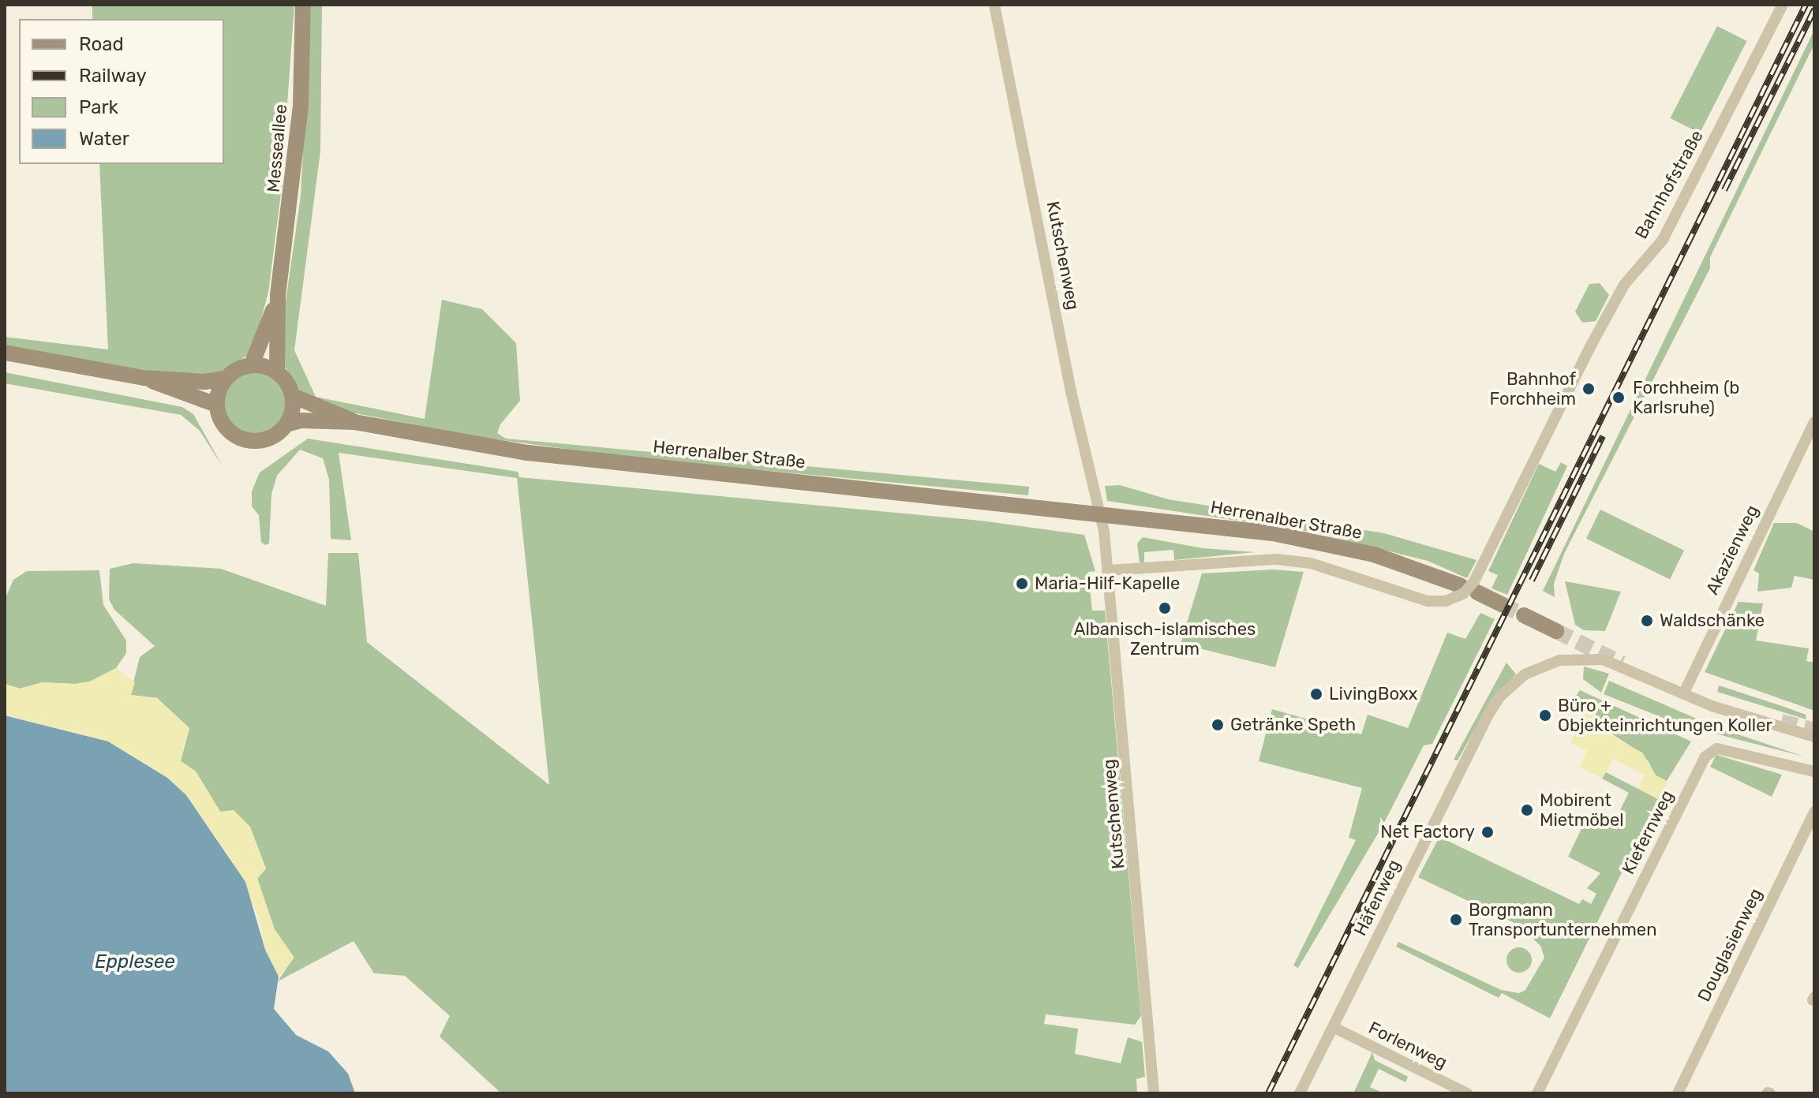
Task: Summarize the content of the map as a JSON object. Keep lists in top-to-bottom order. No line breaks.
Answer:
{"streets":{"main road":["Messeallee","Herrenalber Straße"],"street":["Bahnhofstraße","Kutschenweg","Akazienweg","Kiefernweg","Häfenweg","Douglasienweg","Forlenweg"]},"crossings":[["Messeallee","Herrenalber Straße"],["Bahnhofstraße","Kutschenweg"],["Bahnhofstraße","Herrenalber Straße"],["Kutschenweg","Herrenalber Straße"],["Akazienweg","Häfenweg"],["Häfenweg","Forlenweg"]],"water":["Epplesee"],"places":["Bahnhof Forchheim","Forchheim (b Karlsruhe)","Maria-Hilf-Kapelle","Albanisch-islamisches Zentrum","Waldschänke","LivingBoxx","Büro + Objekteinrichtungen Koller","Getränke Speth","Mobirent Mietmöbel","Net Factory","Borgmann Transportunternehmen"],"legend":["Road","Railway","Park","Water"]}
